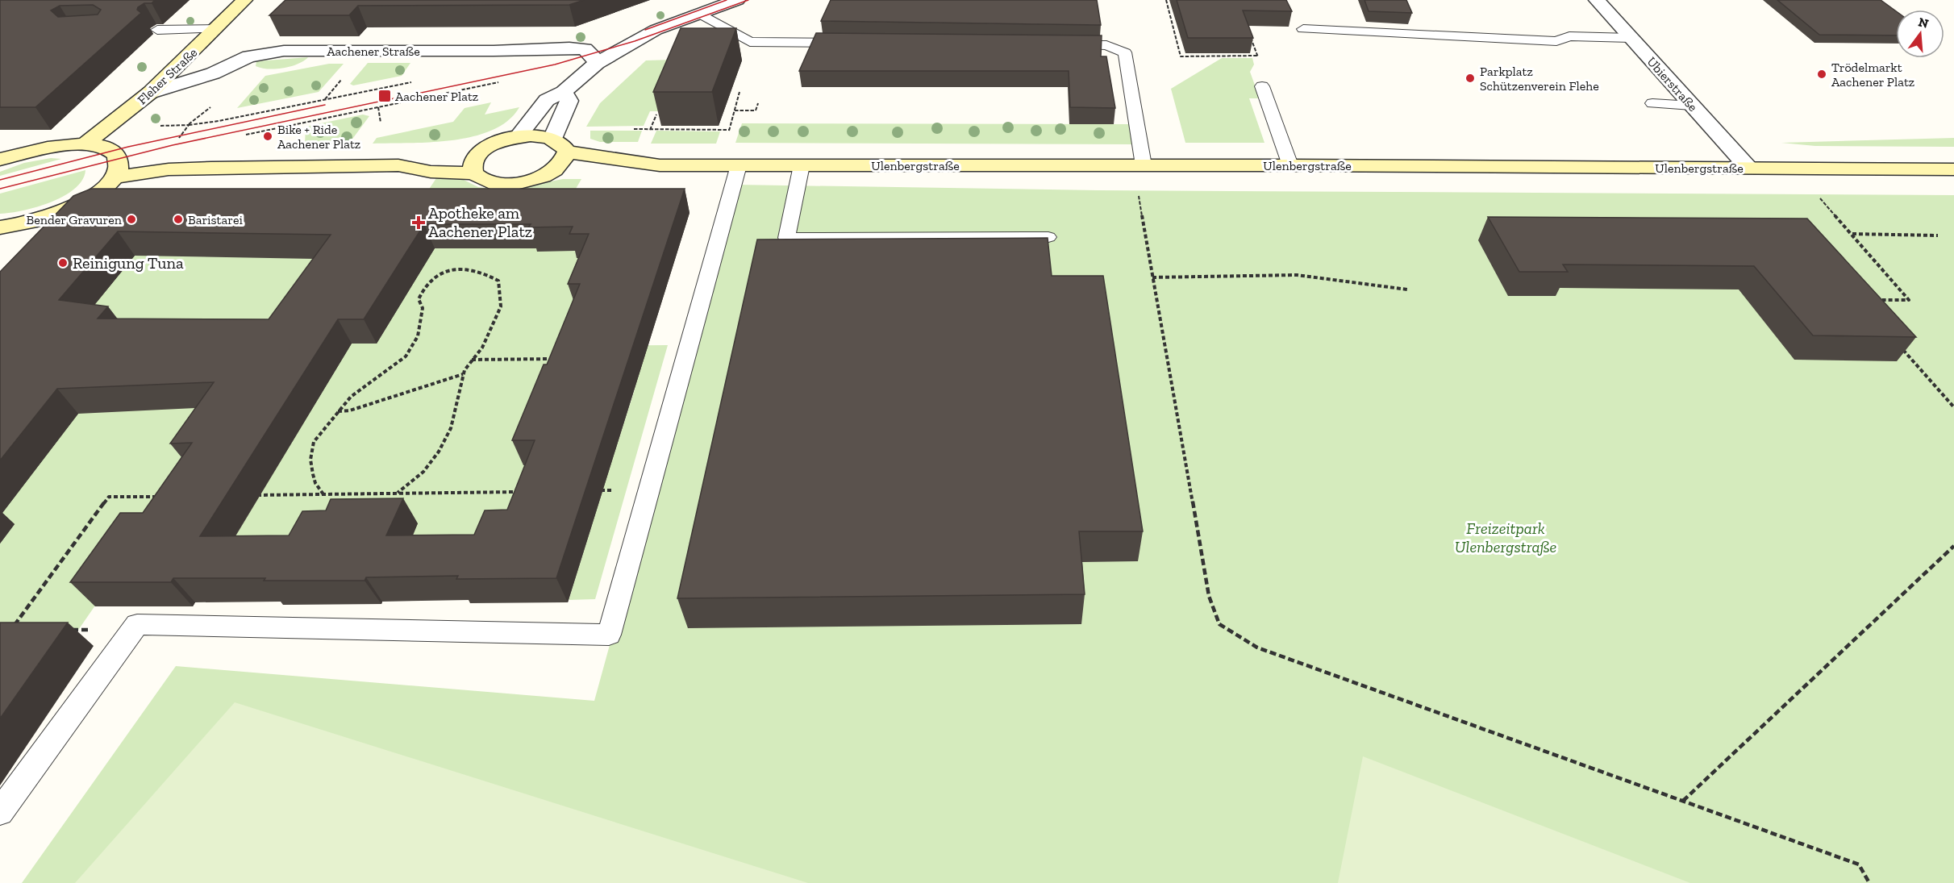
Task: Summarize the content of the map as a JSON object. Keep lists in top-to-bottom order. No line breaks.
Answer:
{"streets":{"street":["Aachener Straße","Fleher Straße","Ubierstraße","Ulenbergstraße"]},"crossings":[["Aachener Straße","Fleher Straße"],["Ubierstraße","Ulenbergstraße"]],"parks":["Freizeitpark Ulenbergstraße"],"places":{"other":["Trödelmarkt Aachener Platz","Parkplatz Schützenverein Flehe","Bike + Ride Aachener Platz","Bender Gravuren","Baristarei","Reinigung Tuna"],"transit":["Aachener Platz"],"health":["Apotheke am Aachener Platz"]},"north":"top"}
